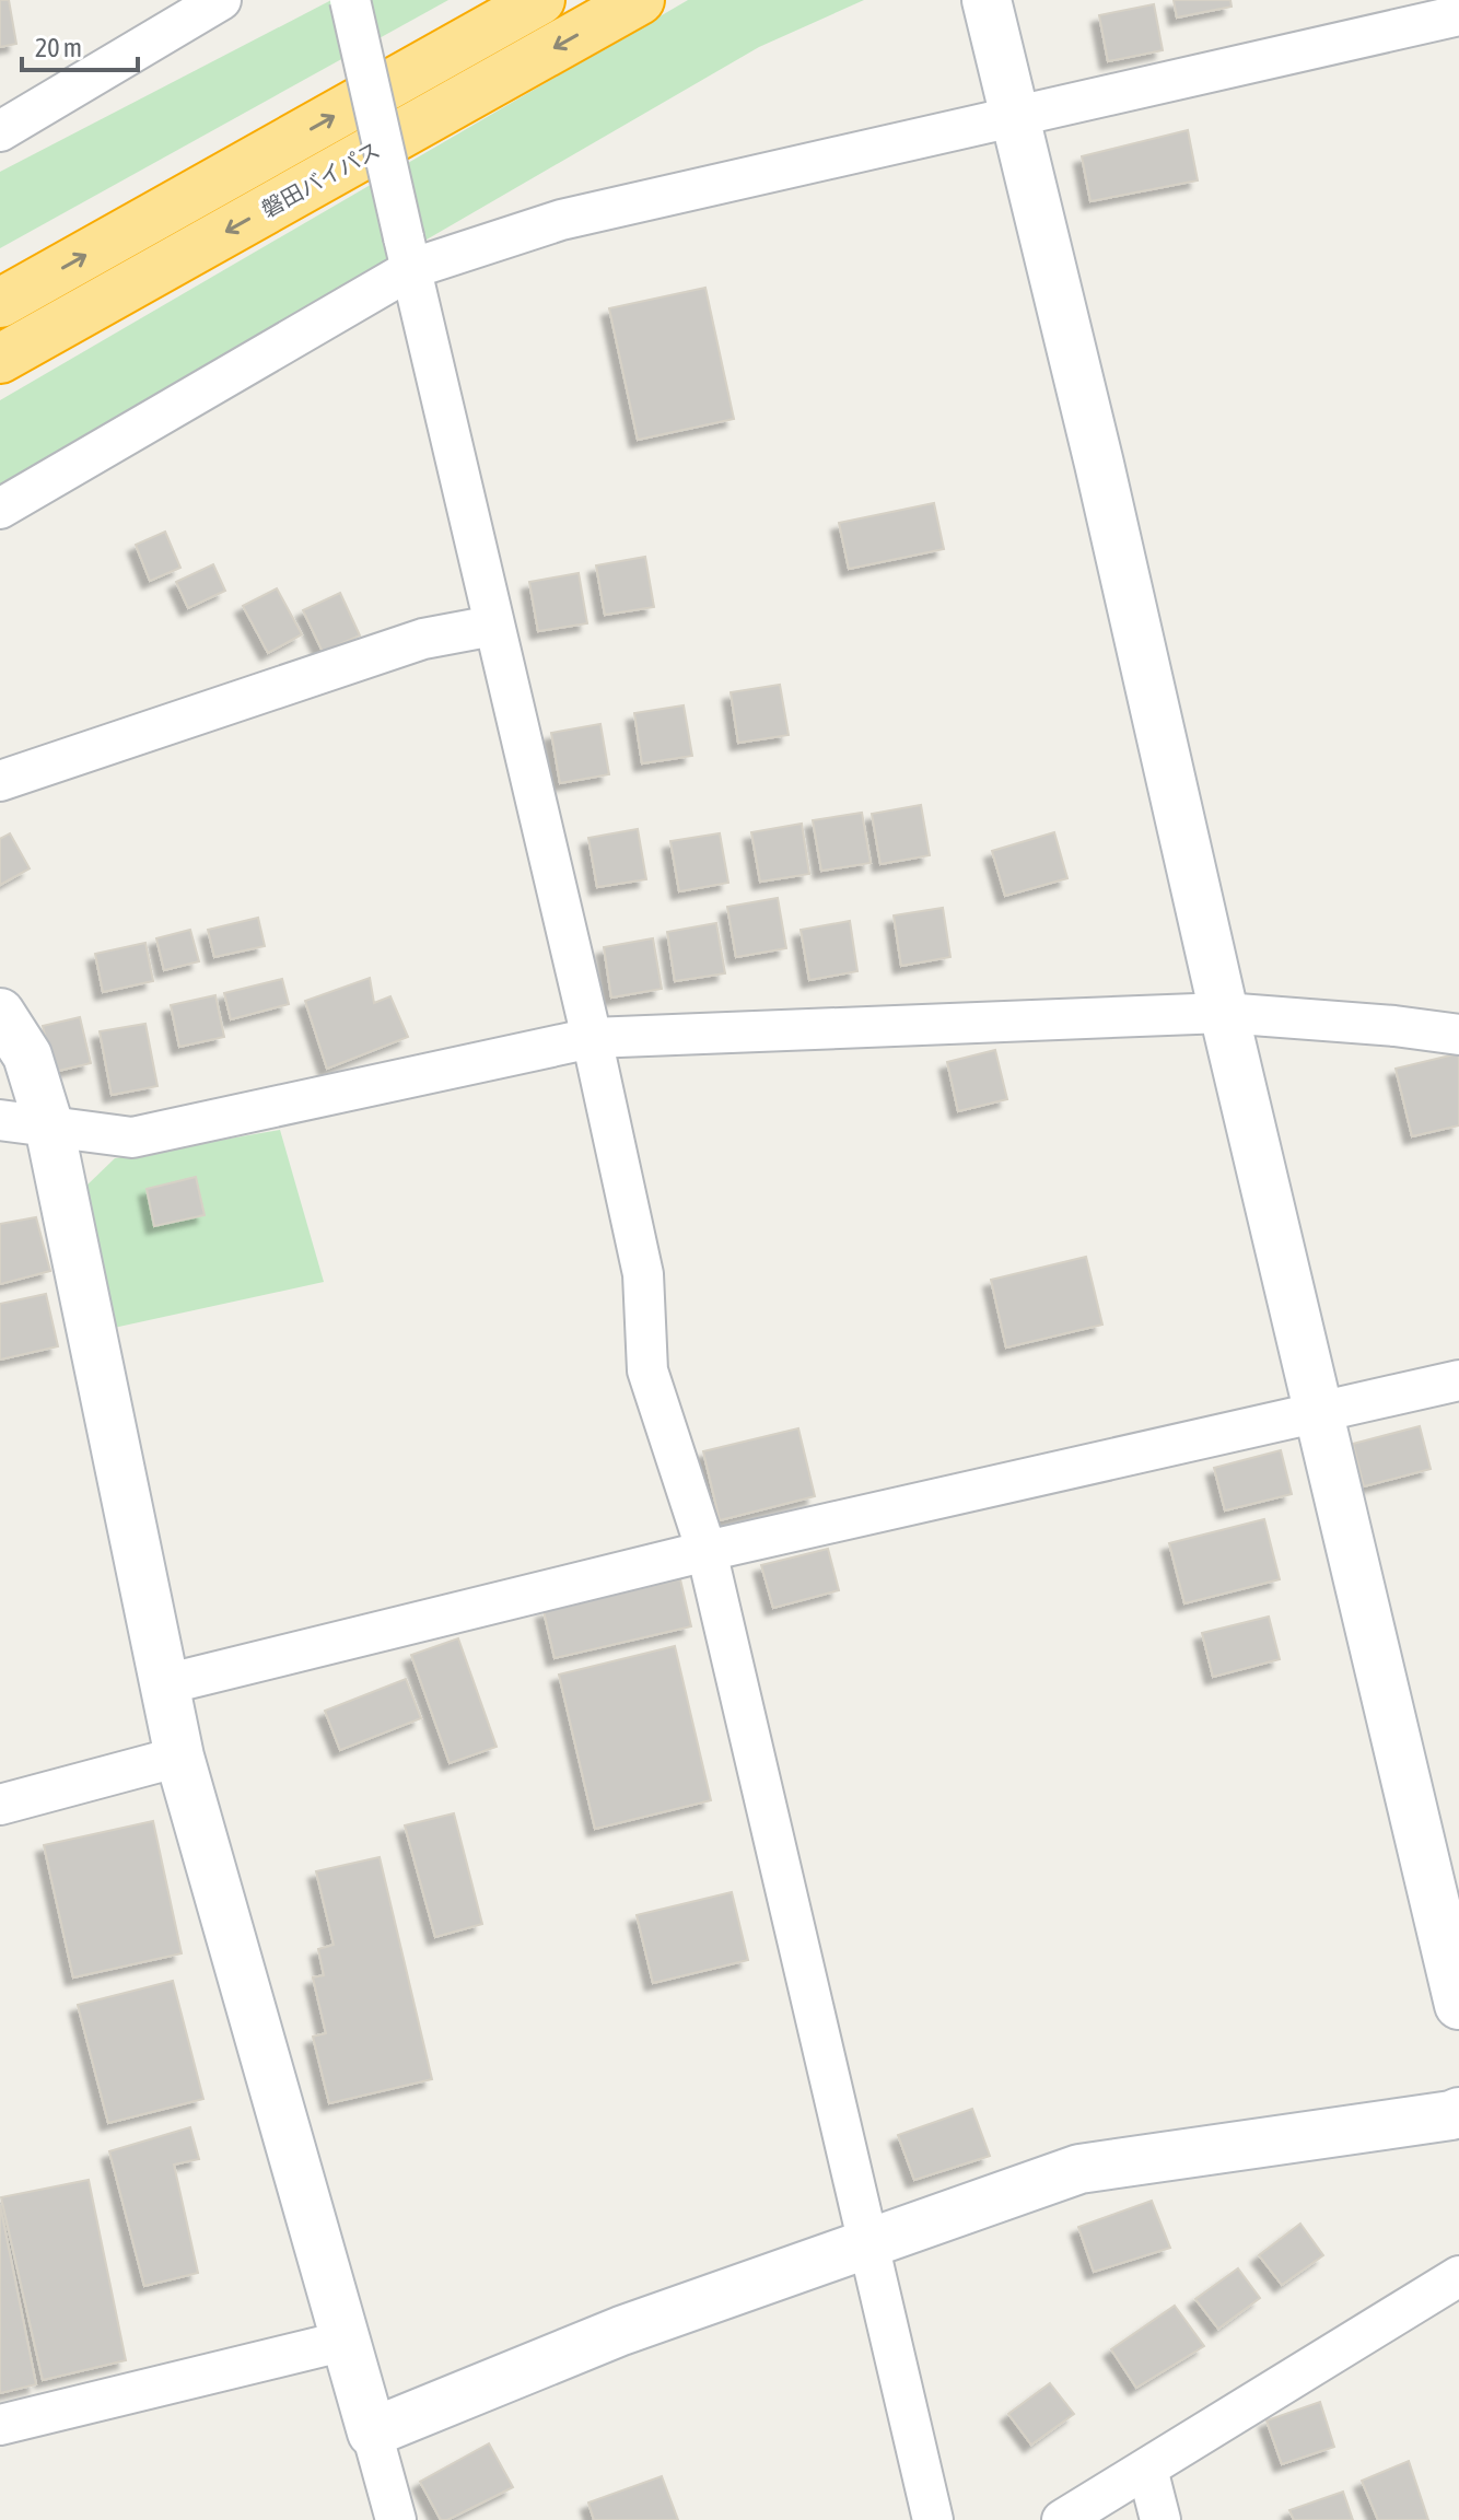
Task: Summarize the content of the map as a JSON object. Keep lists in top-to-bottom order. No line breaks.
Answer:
{"streets":{"highway":["磐田バイパス"]},"scale_bar":"20 m"}
